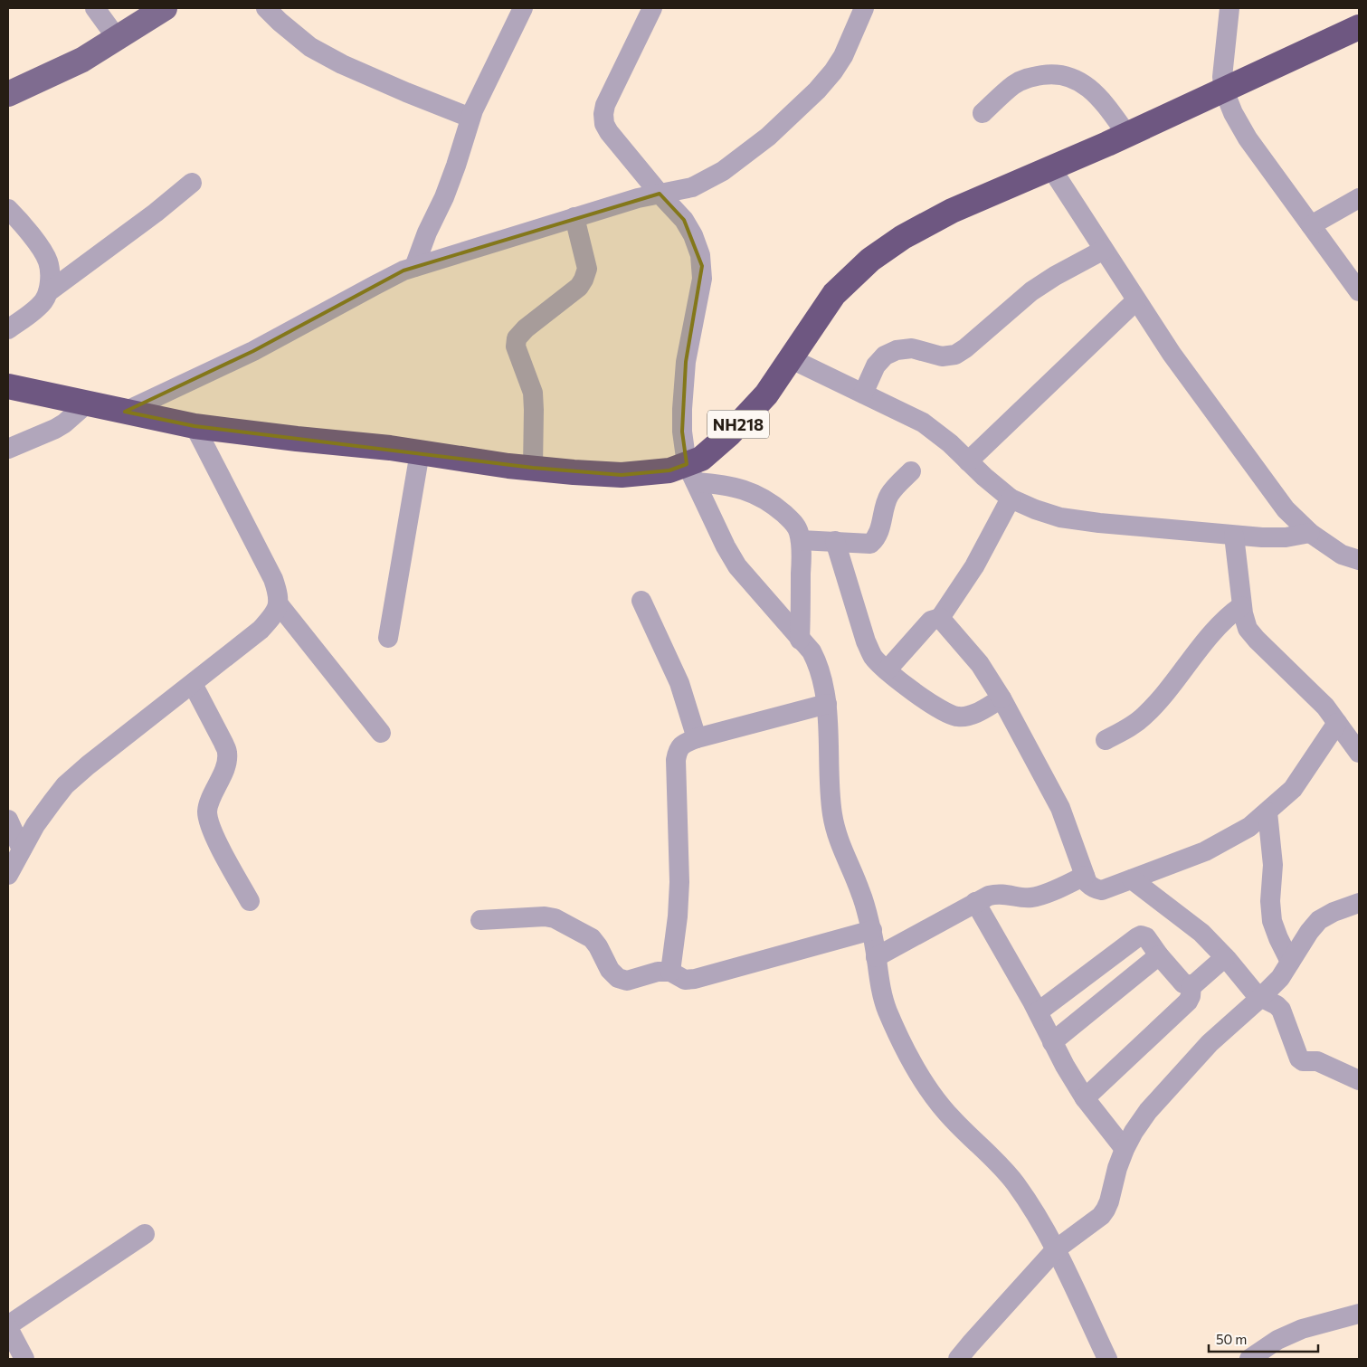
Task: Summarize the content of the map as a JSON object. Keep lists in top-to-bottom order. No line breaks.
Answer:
{"streets":{"highway":["NH218"]},"scale_bar":"50 m"}
